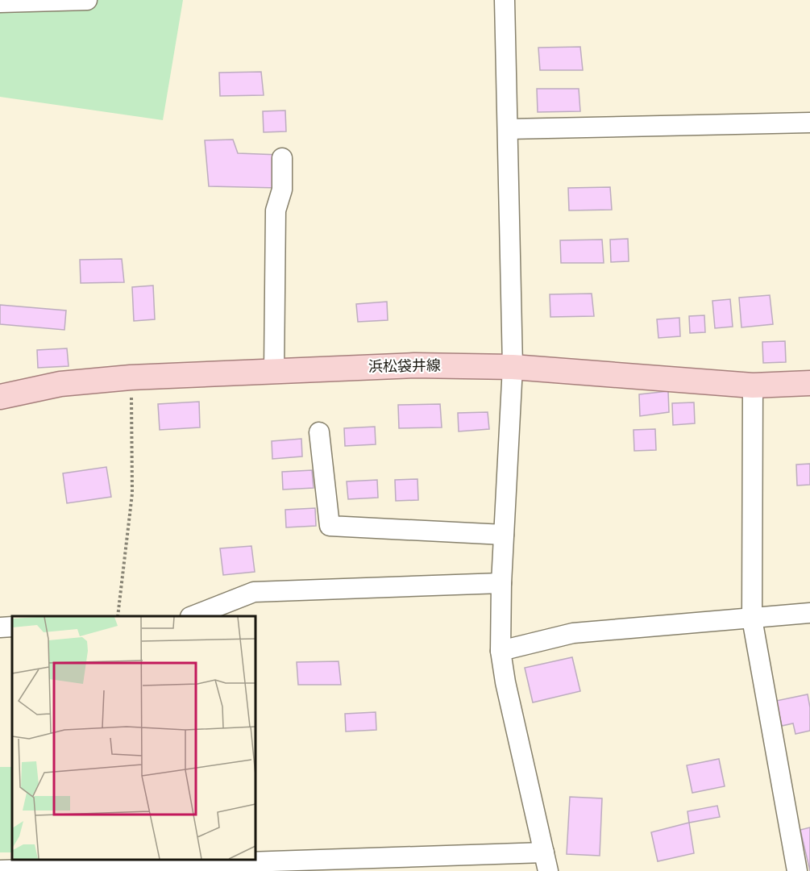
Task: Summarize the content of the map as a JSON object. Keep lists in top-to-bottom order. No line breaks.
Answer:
{"streets":{"main road":["浜松袋井線"]}}
